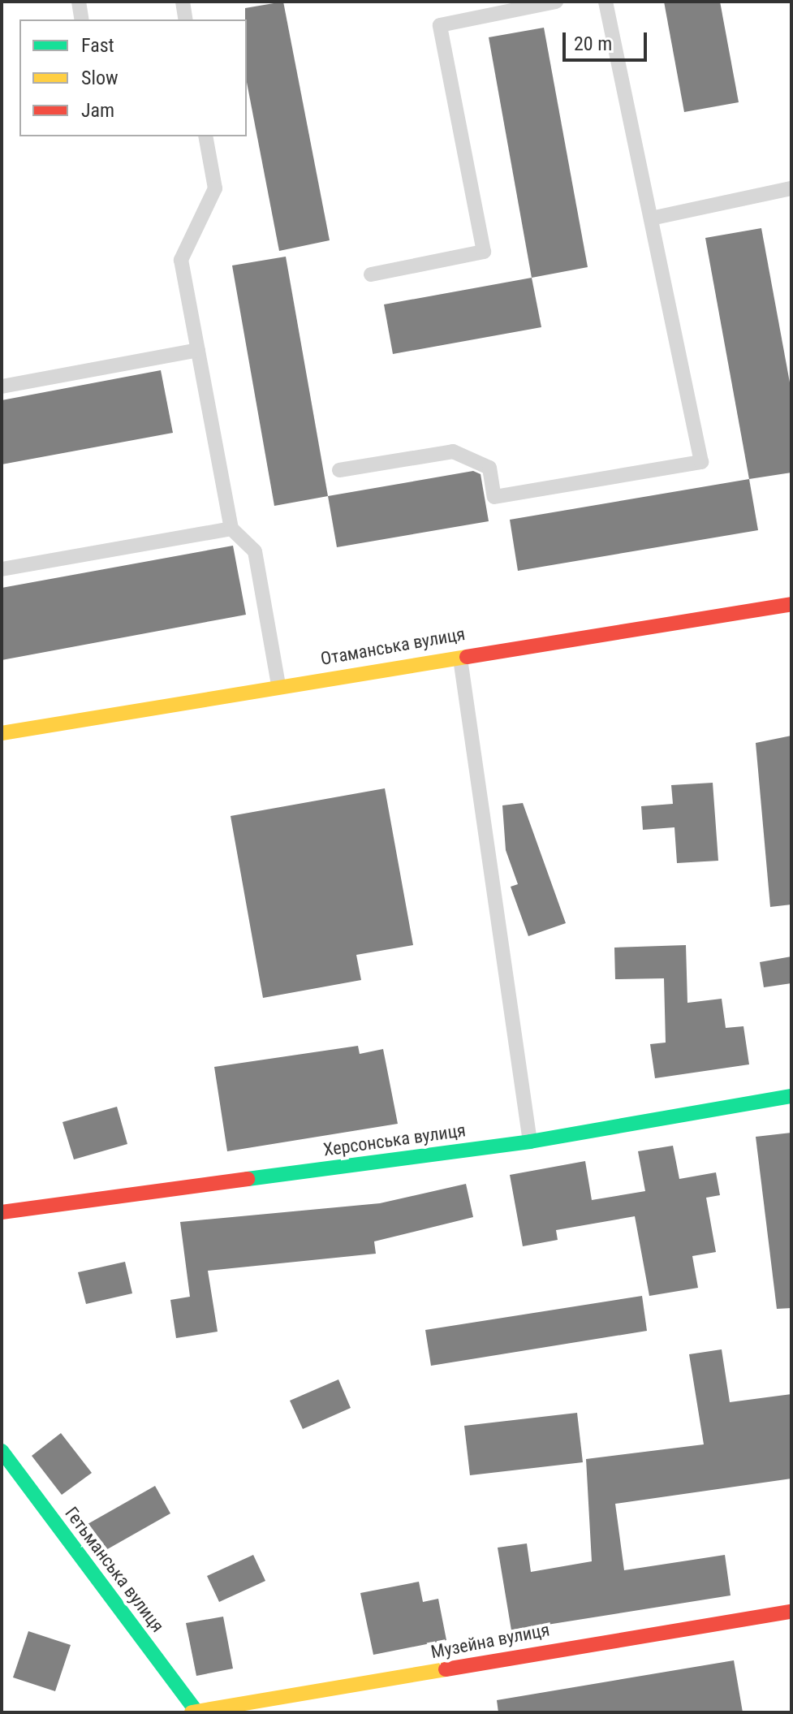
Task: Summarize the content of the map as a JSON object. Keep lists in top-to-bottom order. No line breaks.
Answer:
{"streets":{"street":["Отаманська вулиця","Херсонська вулиця","Гетьманська вулиця","Музейна вулиця"]},"crossings":[["Гетьманська вулиця","Музейна вулиця"]],"legend":["Fast","Slow","Jam"],"scale_bar":"20 m"}
